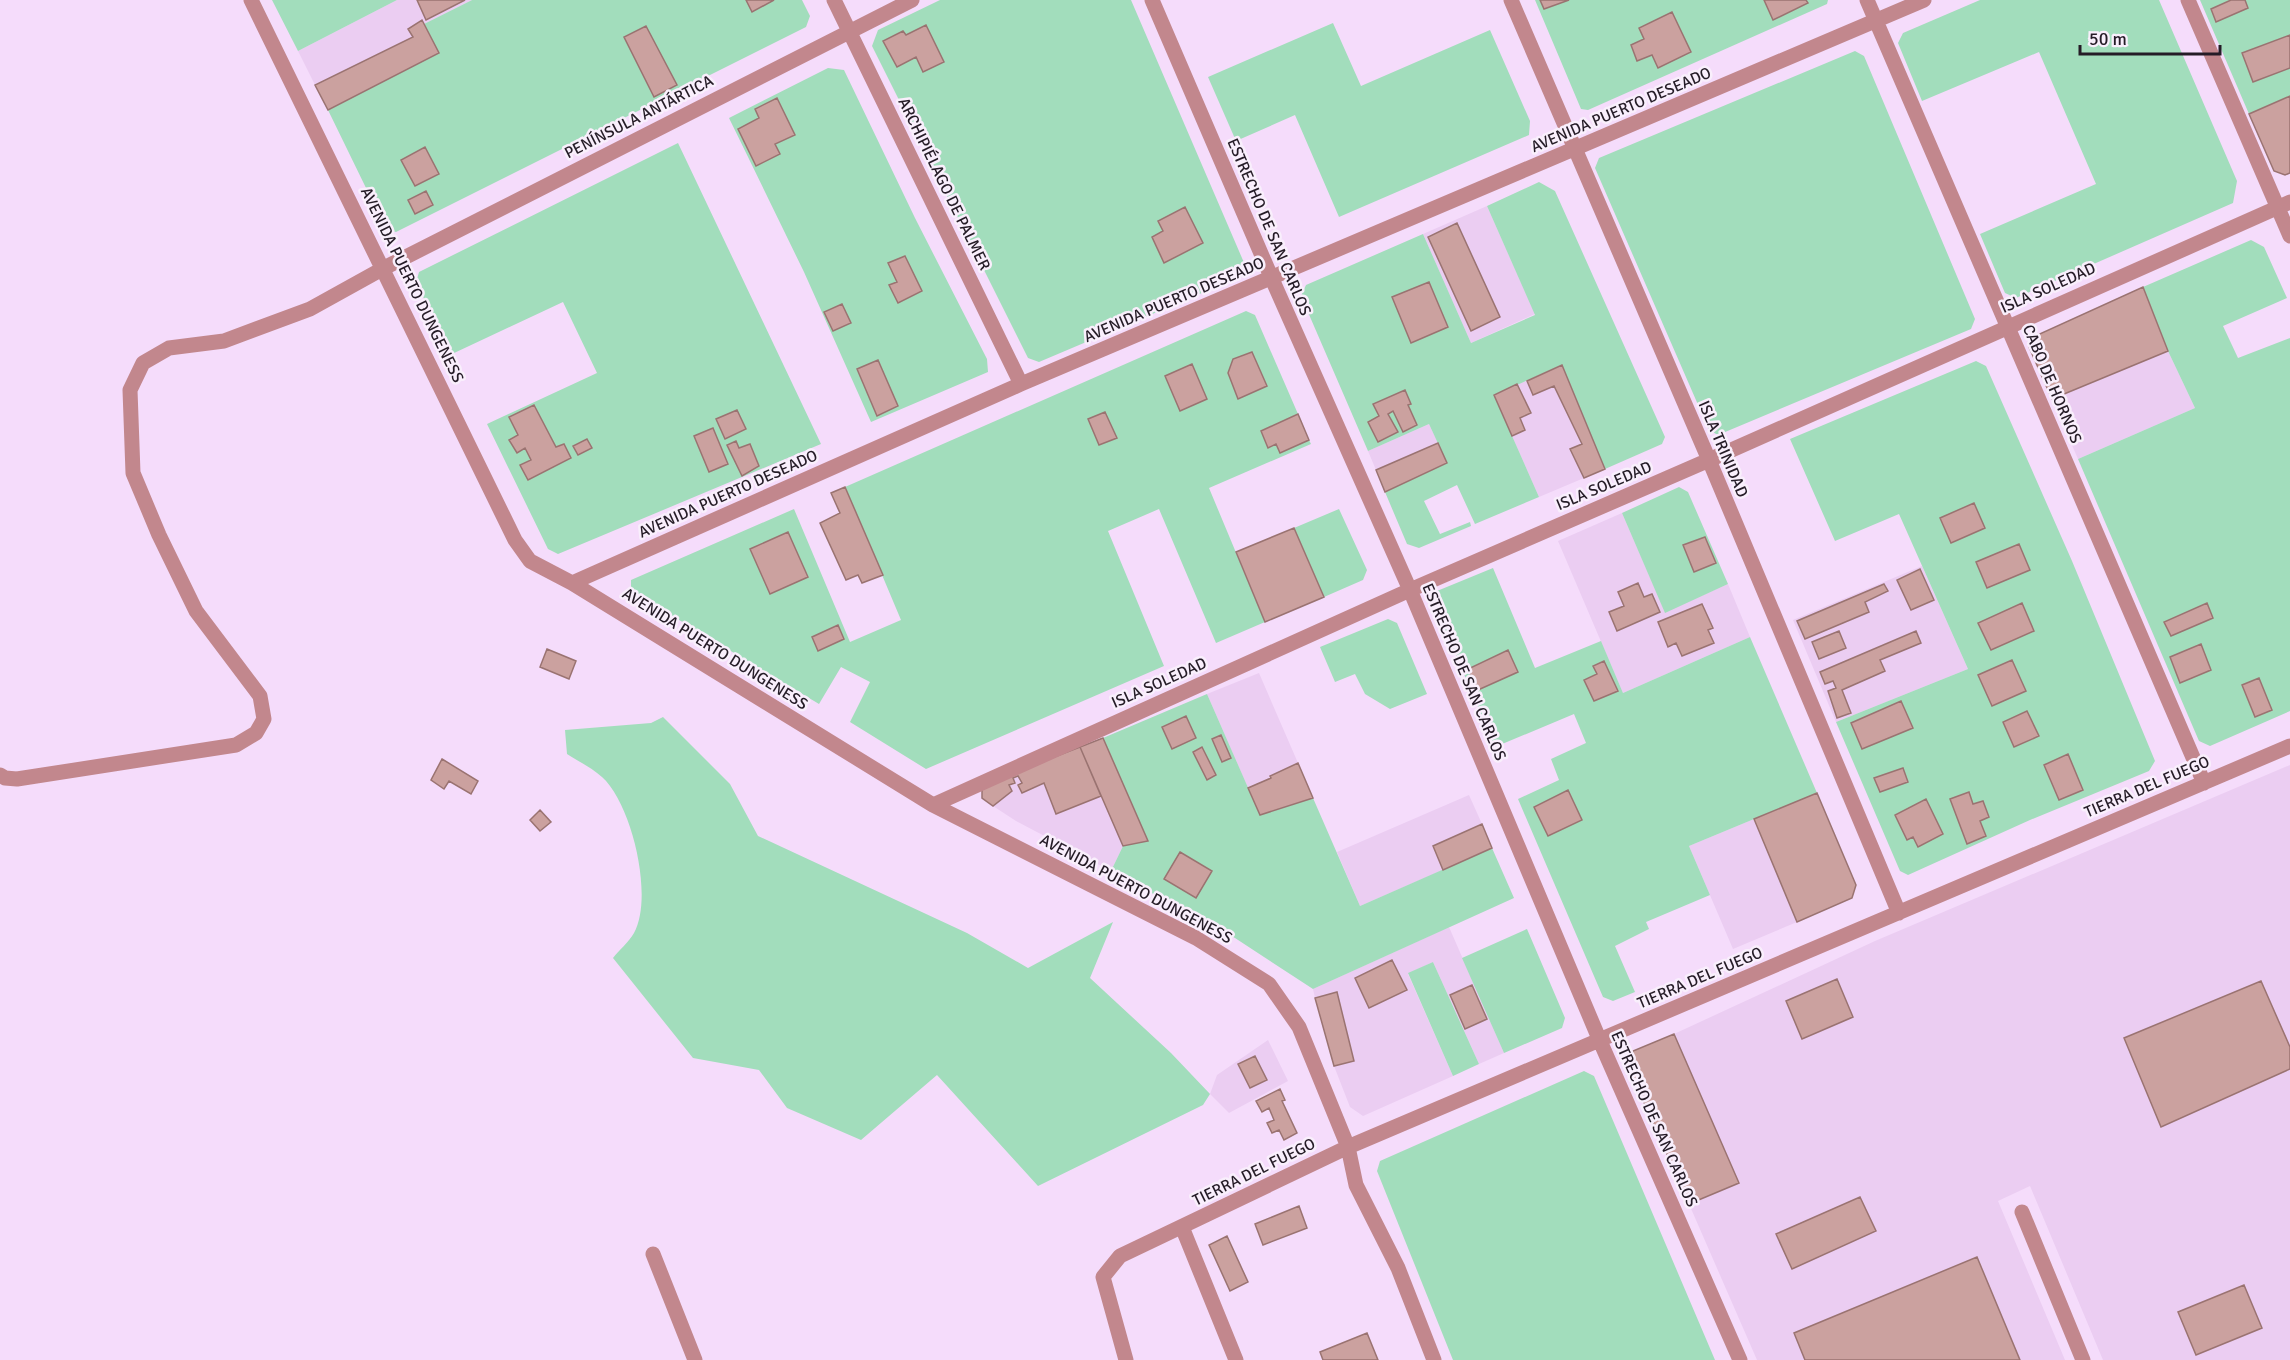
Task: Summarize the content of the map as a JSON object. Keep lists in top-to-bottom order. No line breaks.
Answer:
{"streets":{"street":["AVENIDA PUERTO DESEADO","PENÍNSULA ANTÁRTICA","ARCHIPIÉLAGO DE PALMER","ESTRECHO DE SAN CARLOS","AVENIDA PUERTO DUNGENESS","ISLA SOLEDAD","CABO DE HORNOS","ISLA TRINIDAD","TIERRA DEL FUEGO"]},"crossings":[["AVENIDA PUERTO DESEADO","ARCHIPIÉLAGO DE PALMER"],["AVENIDA PUERTO DESEADO","ESTRECHO DE SAN CARLOS"],["AVENIDA PUERTO DESEADO","AVENIDA PUERTO DUNGENESS"],["AVENIDA PUERTO DESEADO","CABO DE HORNOS"],["AVENIDA PUERTO DESEADO","ISLA TRINIDAD"],["PENÍNSULA ANTÁRTICA","ARCHIPIÉLAGO DE PALMER"],["PENÍNSULA ANTÁRTICA","AVENIDA PUERTO DUNGENESS"],["ESTRECHO DE SAN CARLOS","ISLA SOLEDAD"],["ESTRECHO DE SAN CARLOS","TIERRA DEL FUEGO"],["AVENIDA PUERTO DUNGENESS","ISLA SOLEDAD"],["AVENIDA PUERTO DUNGENESS","TIERRA DEL FUEGO"],["ISLA SOLEDAD","CABO DE HORNOS"],["ISLA SOLEDAD","ISLA TRINIDAD"],["CABO DE HORNOS","TIERRA DEL FUEGO"],["ISLA TRINIDAD","TIERRA DEL FUEGO"]],"scale_bar":"50 m"}
